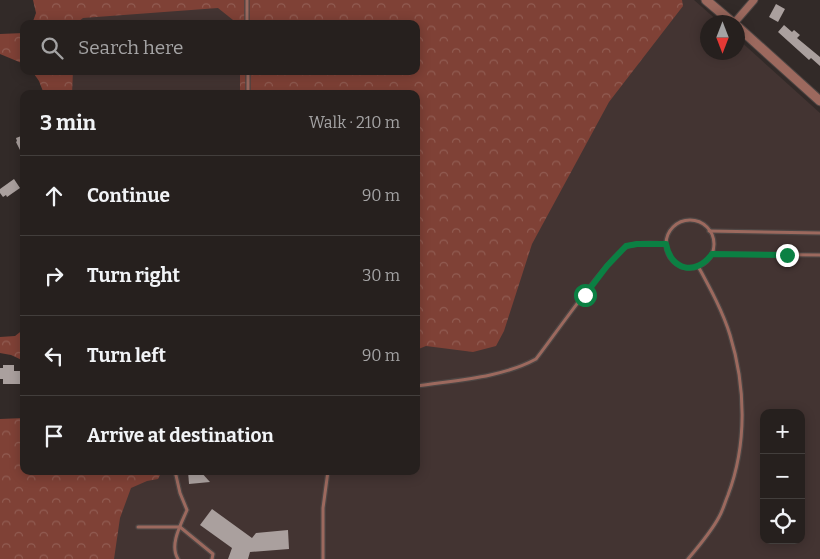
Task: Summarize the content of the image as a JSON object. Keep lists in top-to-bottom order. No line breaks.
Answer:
{"north":"bottom","page":{"search":"Search here","heading":["3 min","Walk · 210 m"],"list":[["Continue","90 m"],["Turn right","30 m"],["Turn left","90 m"],"Arrive at destination"],"map_buttons":["+","−"]}}
